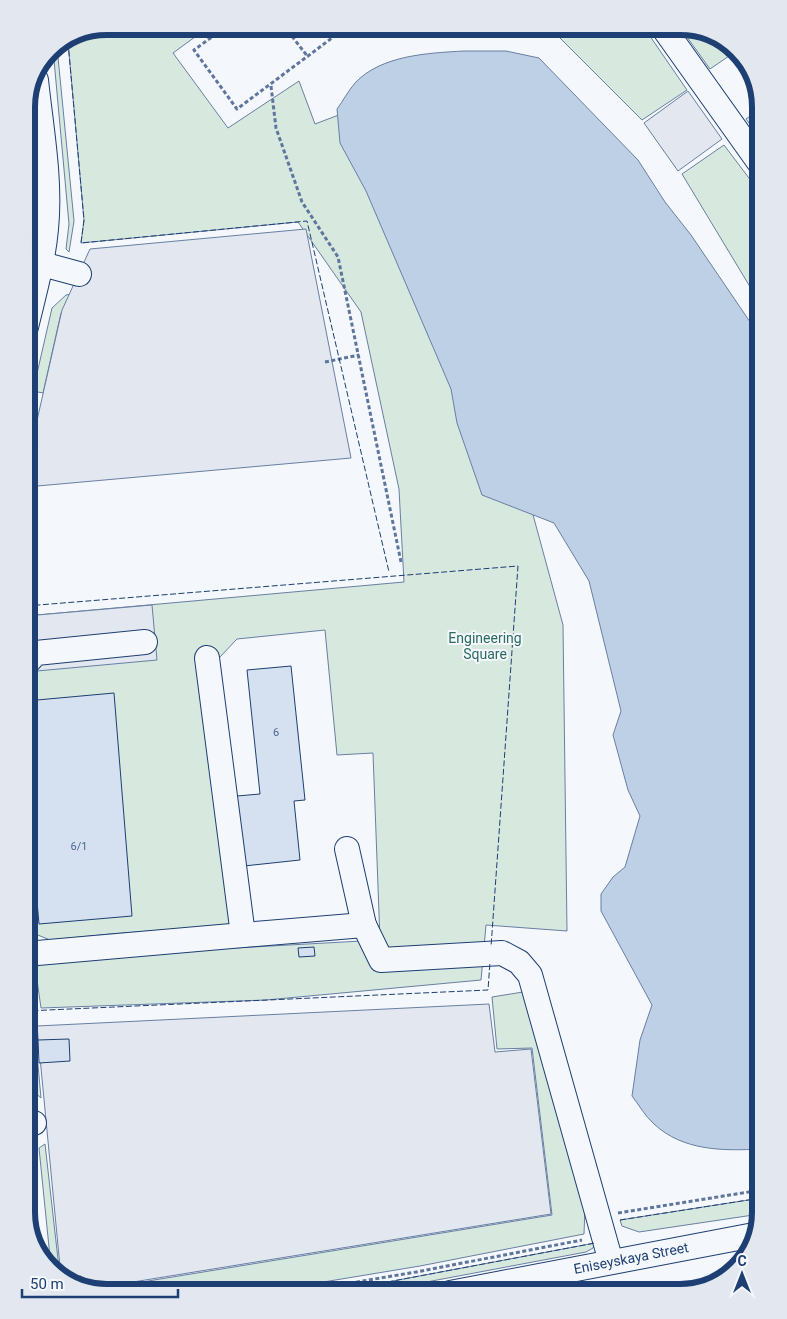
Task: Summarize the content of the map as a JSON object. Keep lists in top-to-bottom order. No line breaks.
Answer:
{"streets":{"street":["Eniseyskaya Street"]},"parks":["Engineering Square"],"house_numbers":["6","6/1"],"scale_bar":"50 m","north":"top"}
